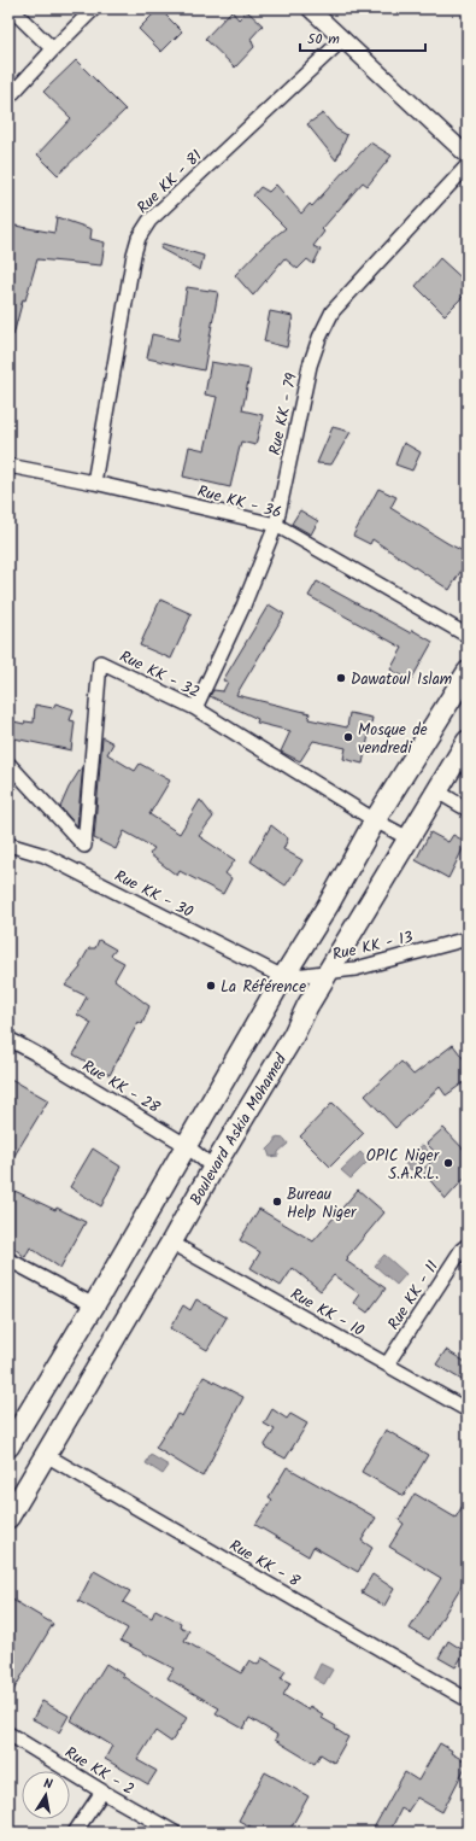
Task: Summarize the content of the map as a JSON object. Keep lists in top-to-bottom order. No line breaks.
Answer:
{"streets":{"main road":["Boulevard Askia Mohamed"],"street":["Rue KK - 81","Rue KK - 79","Rue KK - 36","Rue KK - 32","Rue KK - 30","Rue KK - 13","Rue KK - 28","Rue KK - 11","Rue KK - 10","Rue KK - 8","Rue KK - 2"]},"crossings":[["Rue KK - 81","Rue KK - 36"],["Rue KK - 79","Rue KK - 36"],["Rue KK - 79","Rue KK - 32"],["Rue KK - 32","Boulevard Askia Mohamed"],["Rue KK - 30","Rue KK - 13"],["Rue KK - 13","Boulevard Askia Mohamed"],["Rue KK - 28","Boulevard Askia Mohamed"],["Boulevard Askia Mohamed","Rue KK - 10"],["Boulevard Askia Mohamed","Rue KK - 8"],["Rue KK - 11","Rue KK - 10"]],"places":["Dawatoul Islam","Mosque de vendredi","La Référence","OPIC Niger S.A.R.L.","Bureau Help Niger"],"scale_bar":"50 m","north":"top"}
